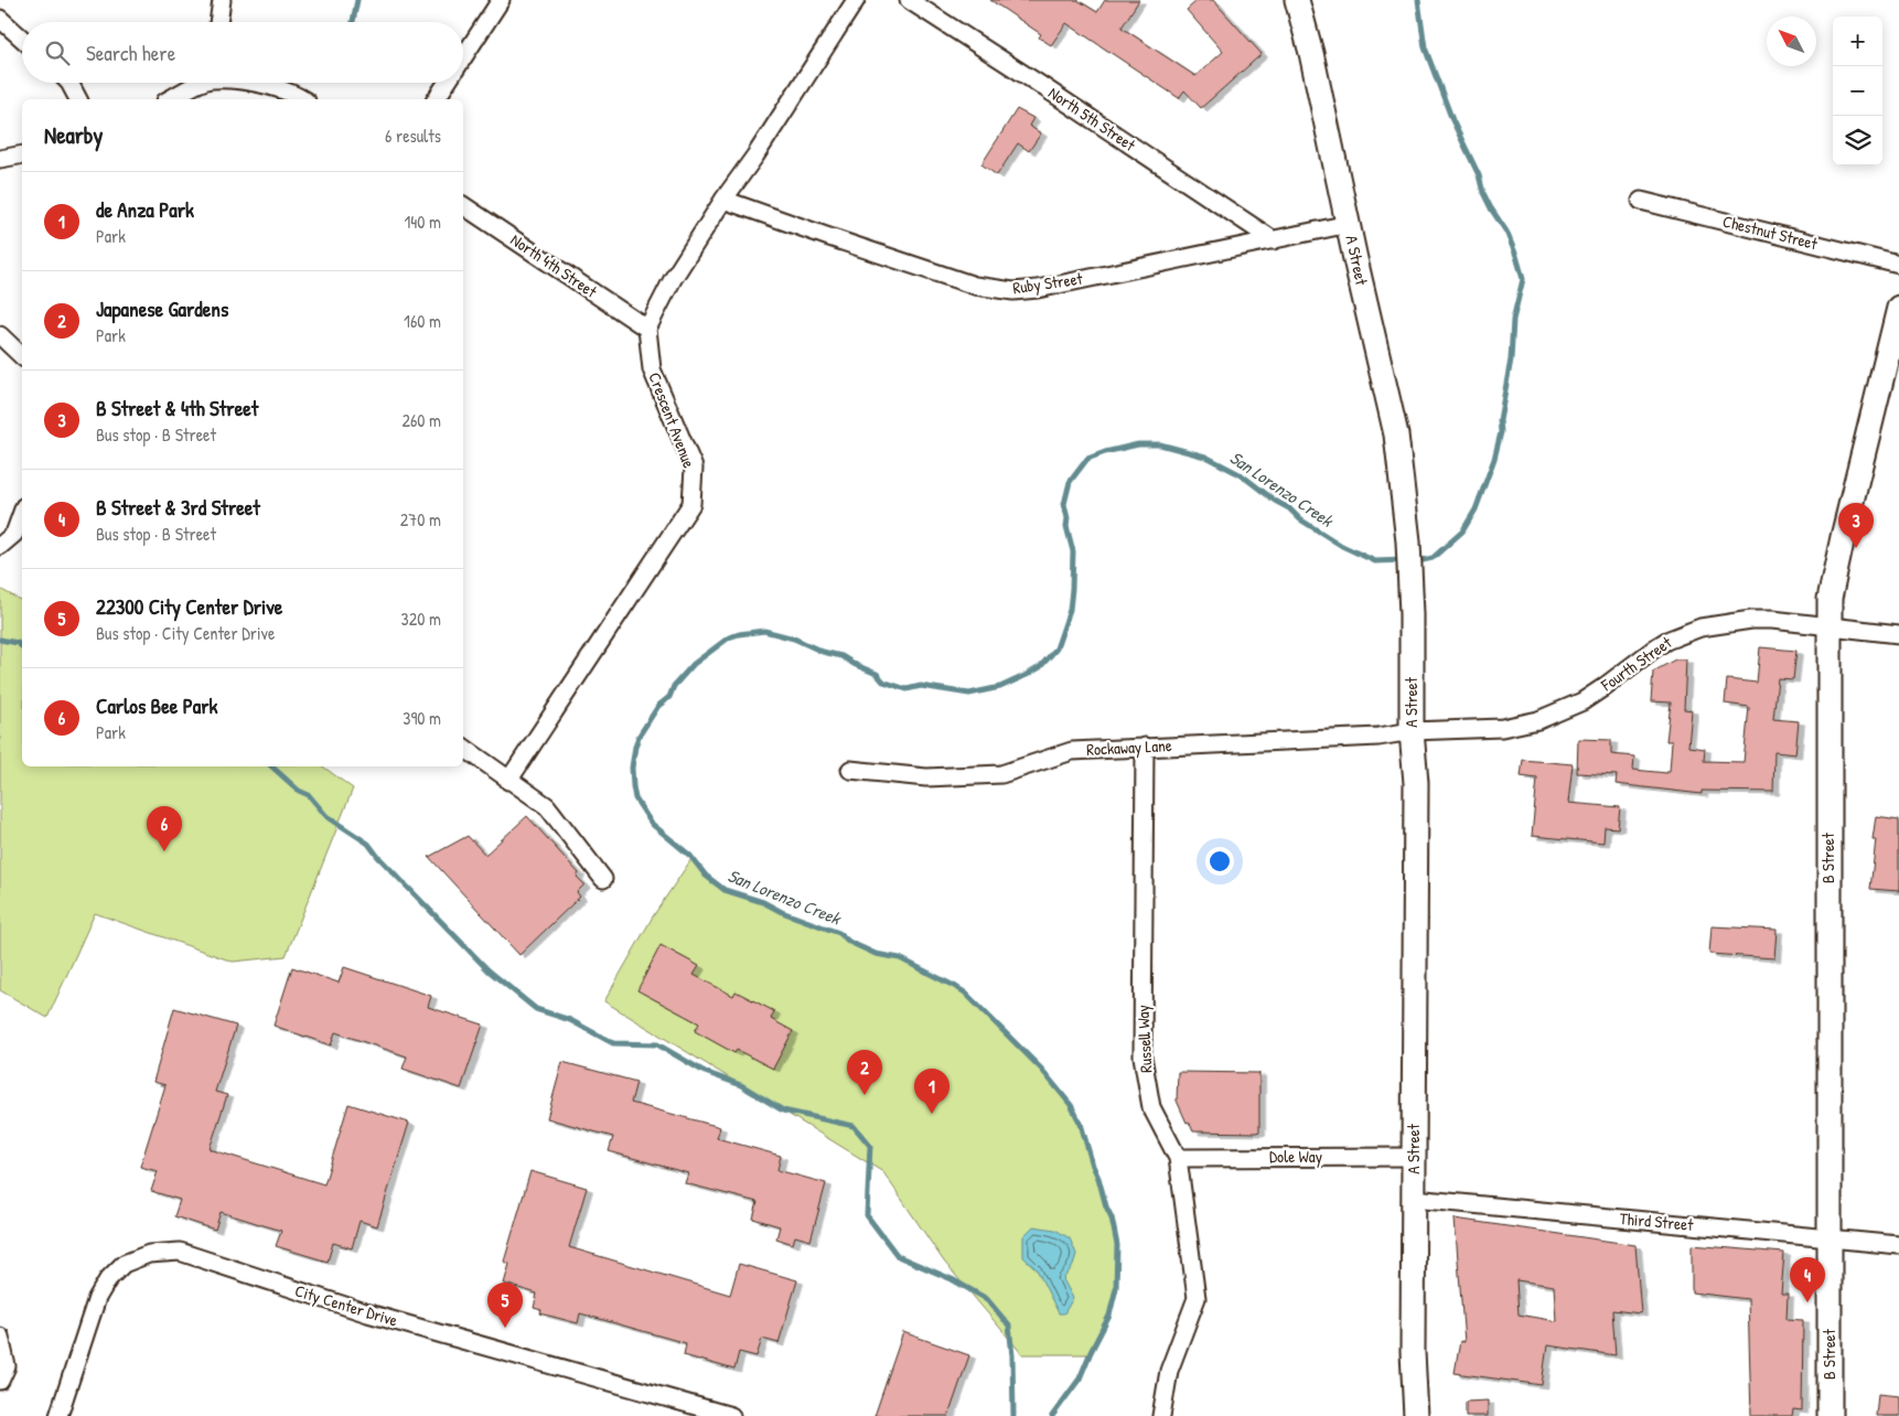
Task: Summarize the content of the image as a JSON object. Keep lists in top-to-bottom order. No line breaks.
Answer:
{"streets":{"main road":["A Street","B Street"],"street":["North 5th Street","Chestnut Street","North 4th Street","Ruby Street","Crescent Avenue","Fourth Street","Rockaway Lane","Russell Way","Dole Way","Third Street","City Center Drive"]},"crossings":[["North 5th Street","Ruby Street"],["A Street","Ruby Street"],["A Street","Fourth Street"],["A Street","Rockaway Lane"],["A Street","Dole Way"],["A Street","Third Street"],["North 4th Street","Crescent Avenue"],["Fourth Street","Rockaway Lane"],["Fourth Street","B Street"],["Rockaway Lane","Russell Way"],["B Street","Third Street"],["Russell Way","Dole Way"]],"water":["San Lorenzo Creek"],"north":"top left","page":{"map_buttons":["+","−"],"search":"Search here","heading":["Nearby","6 results"],"list":[{"mark":"1","name":"de Anza Park","note":"Park","value":"140 m"},{"mark":"2","name":"Japanese Gardens","note":"Park","value":"160 m"},{"mark":"3","name":"B Street & 4th Street","note":"Bus stop · B Street","value":"260 m"},{"mark":"4","name":"B Street & 3rd Street","note":"Bus stop · B Street","value":"270 m"},{"mark":"5","name":"22300 City Center Drive","note":"Bus stop · City Center Drive","value":"320 m"},{"mark":"6","name":"Carlos Bee Park","note":"Park","value":"390 m"}],"pins":["3","6","2","1","4","5"]}}
